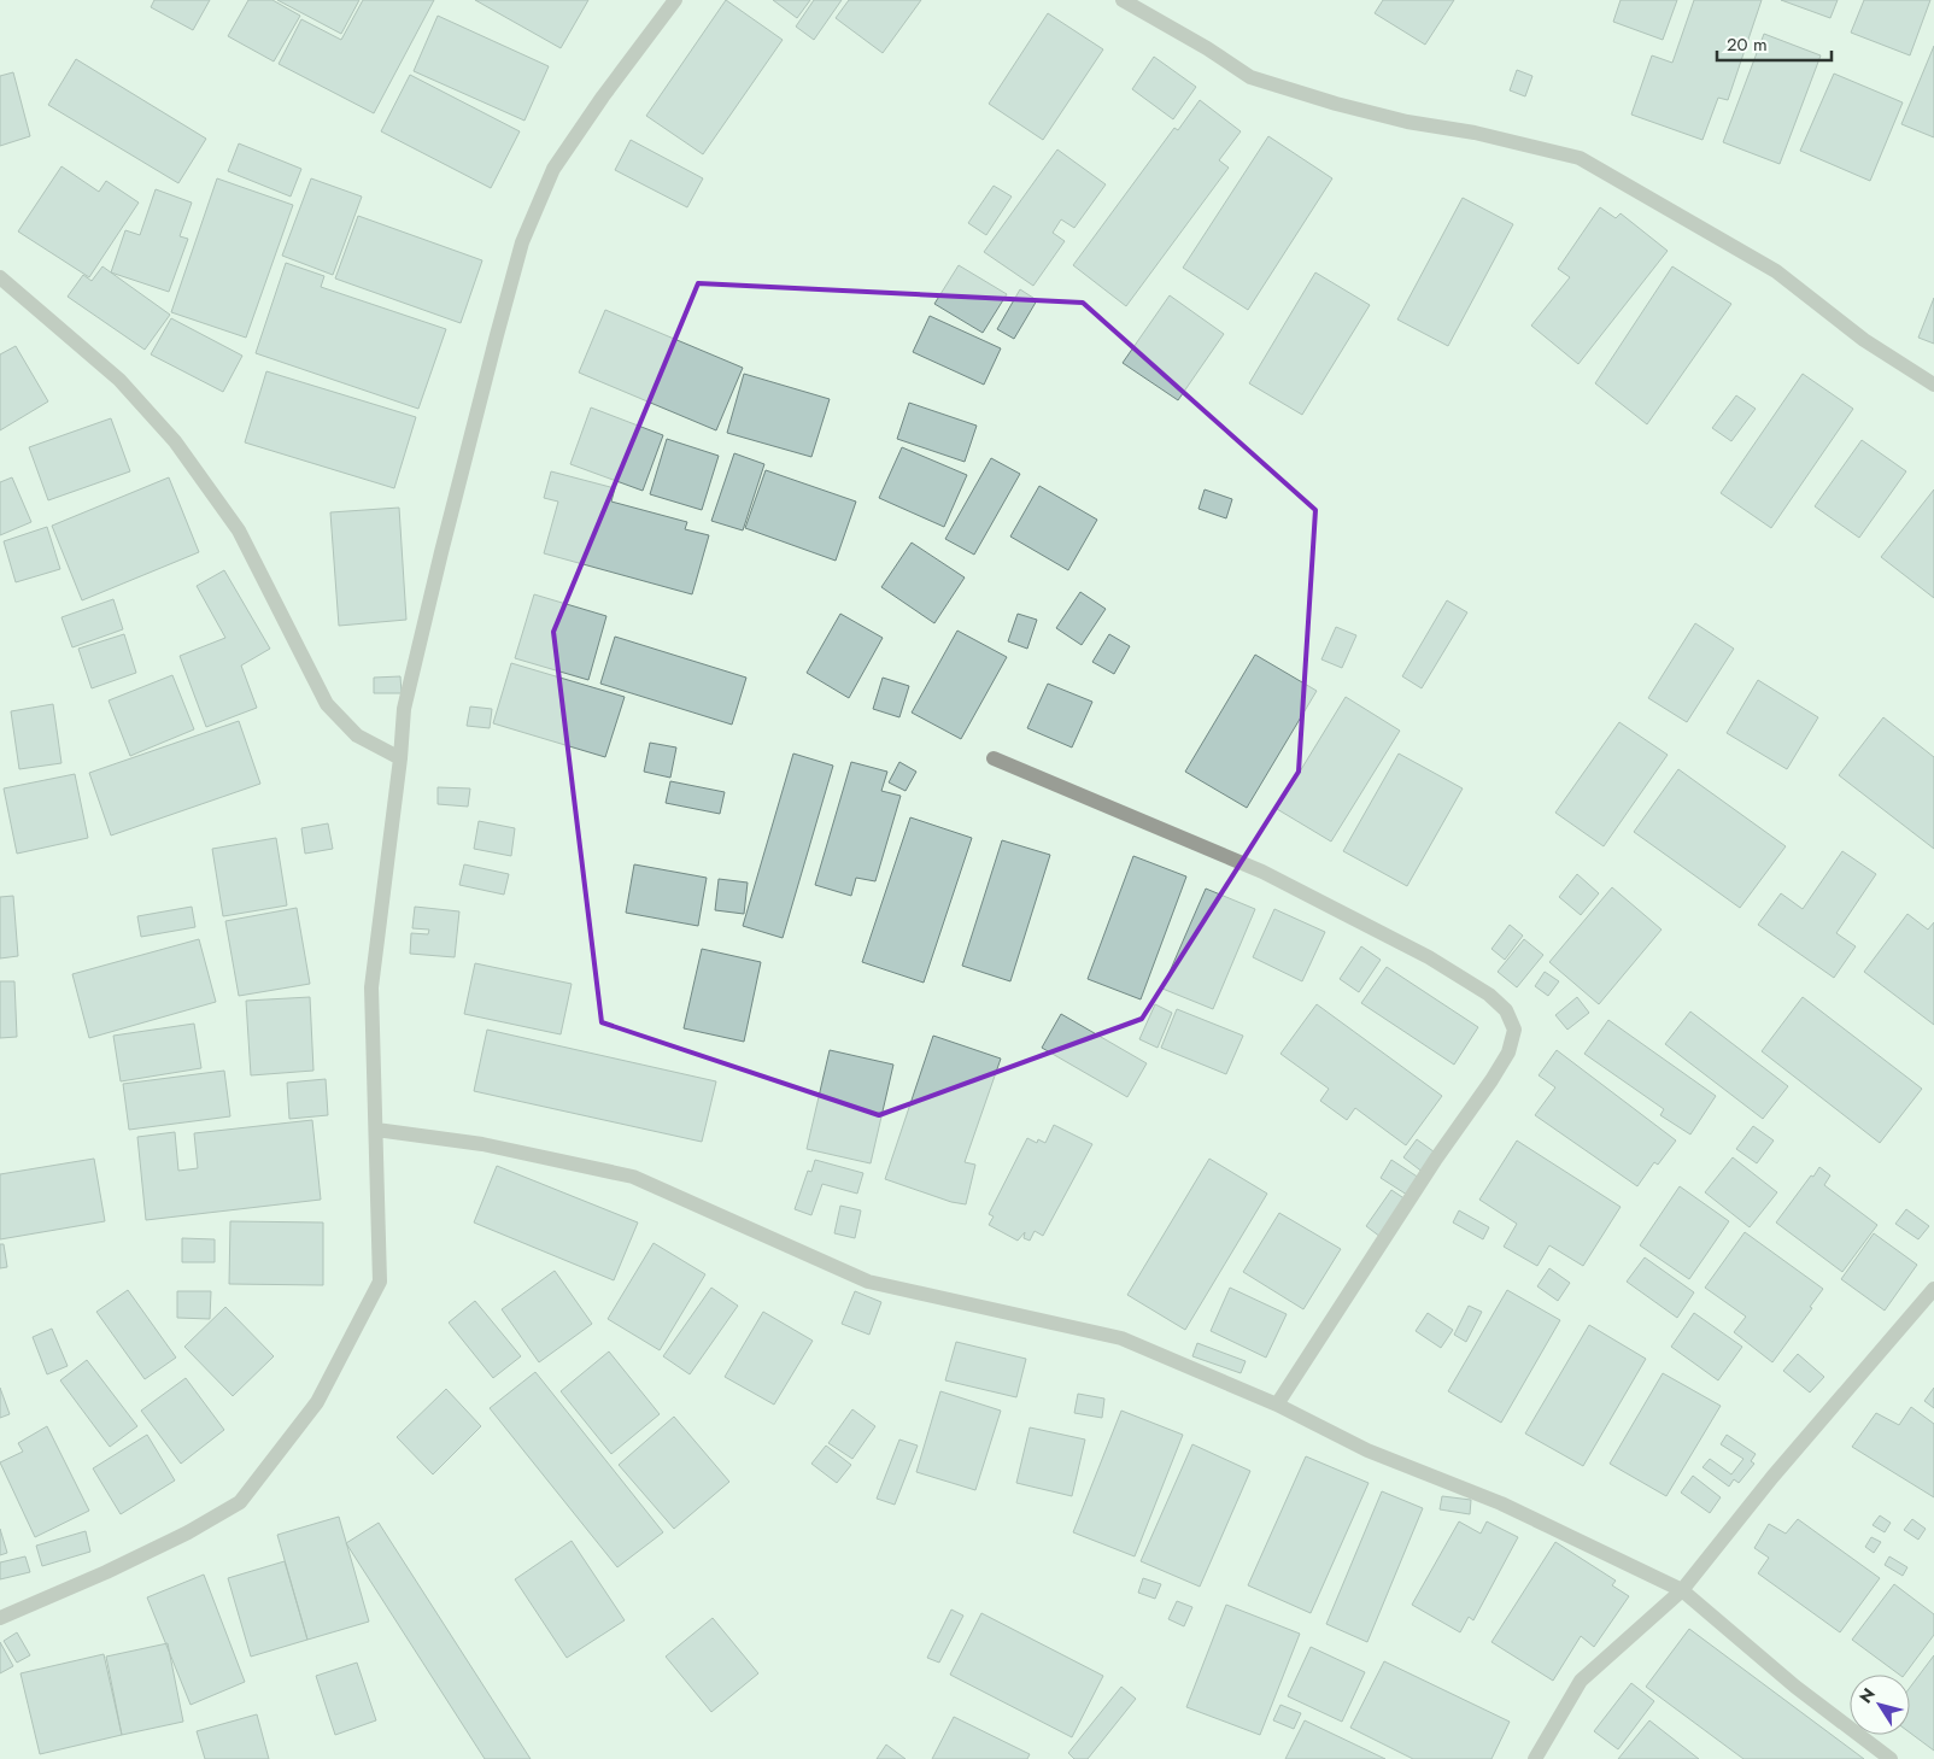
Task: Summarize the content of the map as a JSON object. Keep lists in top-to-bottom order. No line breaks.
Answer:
{"scale_bar":"20 m","north":"top left"}
